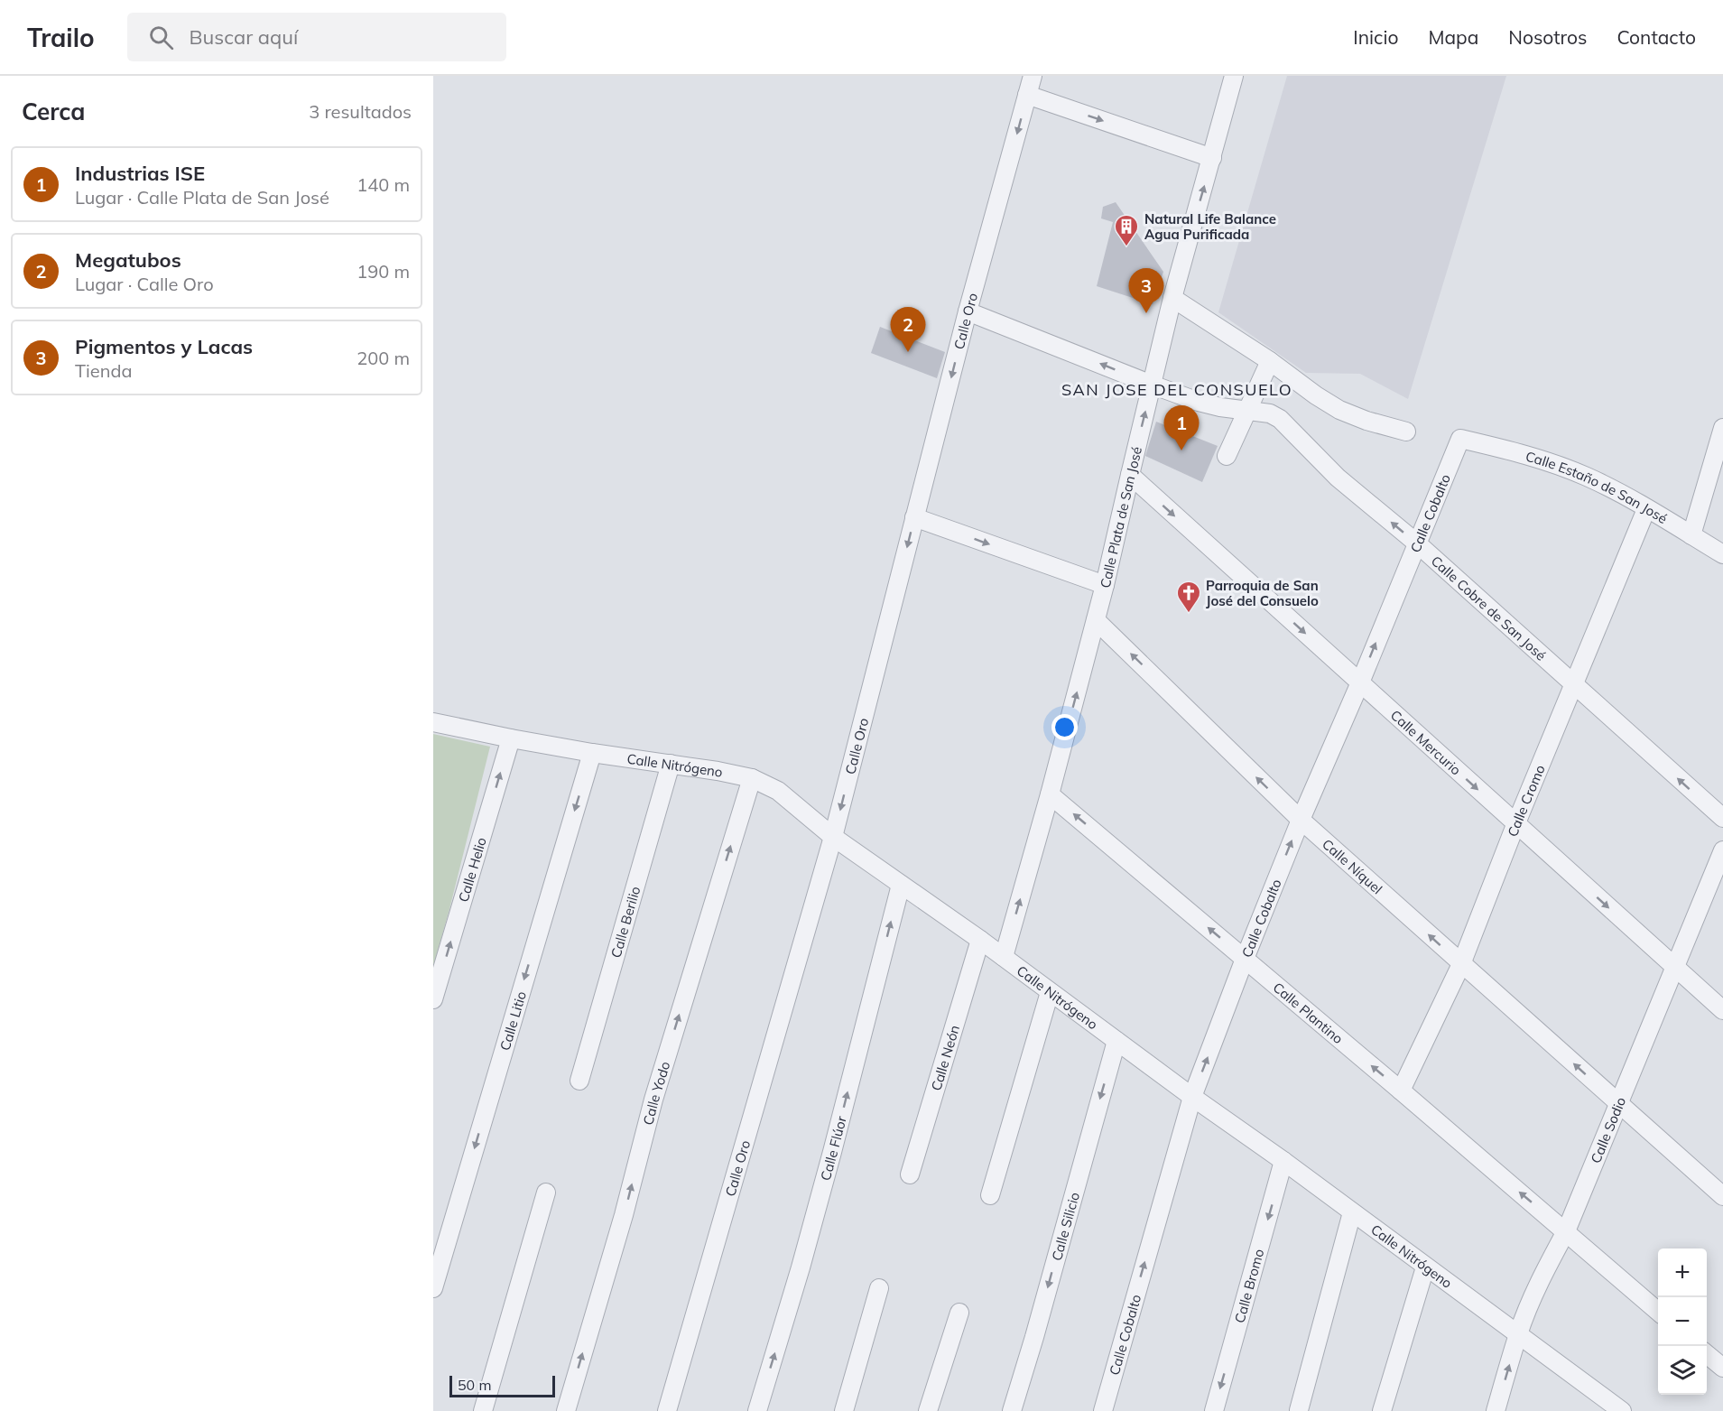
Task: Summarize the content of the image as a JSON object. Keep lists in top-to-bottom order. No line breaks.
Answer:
{"streets":{"street":["Calle Oro","Calle Estaño de San José","Calle Cobalto","Calle Plata de San José","Calle Cobre de San José","Calle Mercurio","Calle Nitrógeno","Calle Cromo","Calle Níquel","Calle Helio","Calle Berilio","Calle Plantino","Calle Litio","Calle Neón","Calle Yodo","Calle Sodio","Calle Flúor","Calle Silicio","Calle Bromo"]},"crossings":[["Calle Oro","Calle Cobre de San José"],["Calle Oro","Calle Nitrógeno"],["Calle Estaño de San José","Calle Cobalto"],["Calle Estaño de San José","Calle Cromo"],["Calle Cobalto","Calle Cobre de San José"],["Calle Cobalto","Calle Mercurio"],["Calle Cobalto","Calle Nitrógeno"],["Calle Cobalto","Calle Níquel"],["Calle Cobalto","Calle Plantino"],["Calle Plata de San José","Calle Cobre de San José"],["Calle Plata de San José","Calle Mercurio"],["Calle Plata de San José","Calle Nitrógeno"],["Calle Plata de San José","Calle Níquel"],["Calle Plata de San José","Calle Plantino"],["Calle Cobre de San José","Calle Cromo"],["Calle Mercurio","Calle Cromo"],["Calle Mercurio","Calle Sodio"],["Calle Nitrógeno","Calle Helio"],["Calle Nitrógeno","Calle Berilio"],["Calle Nitrógeno","Calle Litio"],["Calle Nitrógeno","Calle Neón"],["Calle Nitrógeno","Calle Yodo"],["Calle Nitrógeno","Calle Sodio"],["Calle Nitrógeno","Calle Flúor"],["Calle Nitrógeno","Calle Silicio"],["Calle Nitrógeno","Calle Bromo"],["Calle Cromo","Calle Níquel"],["Calle Cromo","Calle Plantino"],["Calle Níquel","Calle Sodio"],["Calle Plantino","Calle Sodio"]],"one_way":["Calle Oro","Calle Cobalto","Calle Plata de San José","Calle Mercurio","Calle Níquel","Calle Helio","Calle Plantino","Calle Litio","Calle Flúor"],"districts":["SAN JOSE DEL CONSUELO"],"places":{"building":["Natural Life Balance Agua Purificada"],"church":["Parroquia de San José del Consuelo"]},"scale_bar":"50 m","page":{"header":"Trailo","search":"Buscar aquí","nav":["Inicio","Mapa","Nosotros","Contacto"],"heading":["Cerca","3 resultados"],"list":[{"mark":"1","name":"Industrias ISE","note":"Lugar · Calle Plata de San José","value":"140 m"},{"mark":"2","name":"Megatubos","note":"Lugar · Calle Oro","value":"190 m"},{"mark":"3","name":"Pigmentos y Lacas","note":"Tienda","value":"200 m"}],"pins":["3","2","1"],"map_buttons":["+","−"],"scale":"50 m"}}
